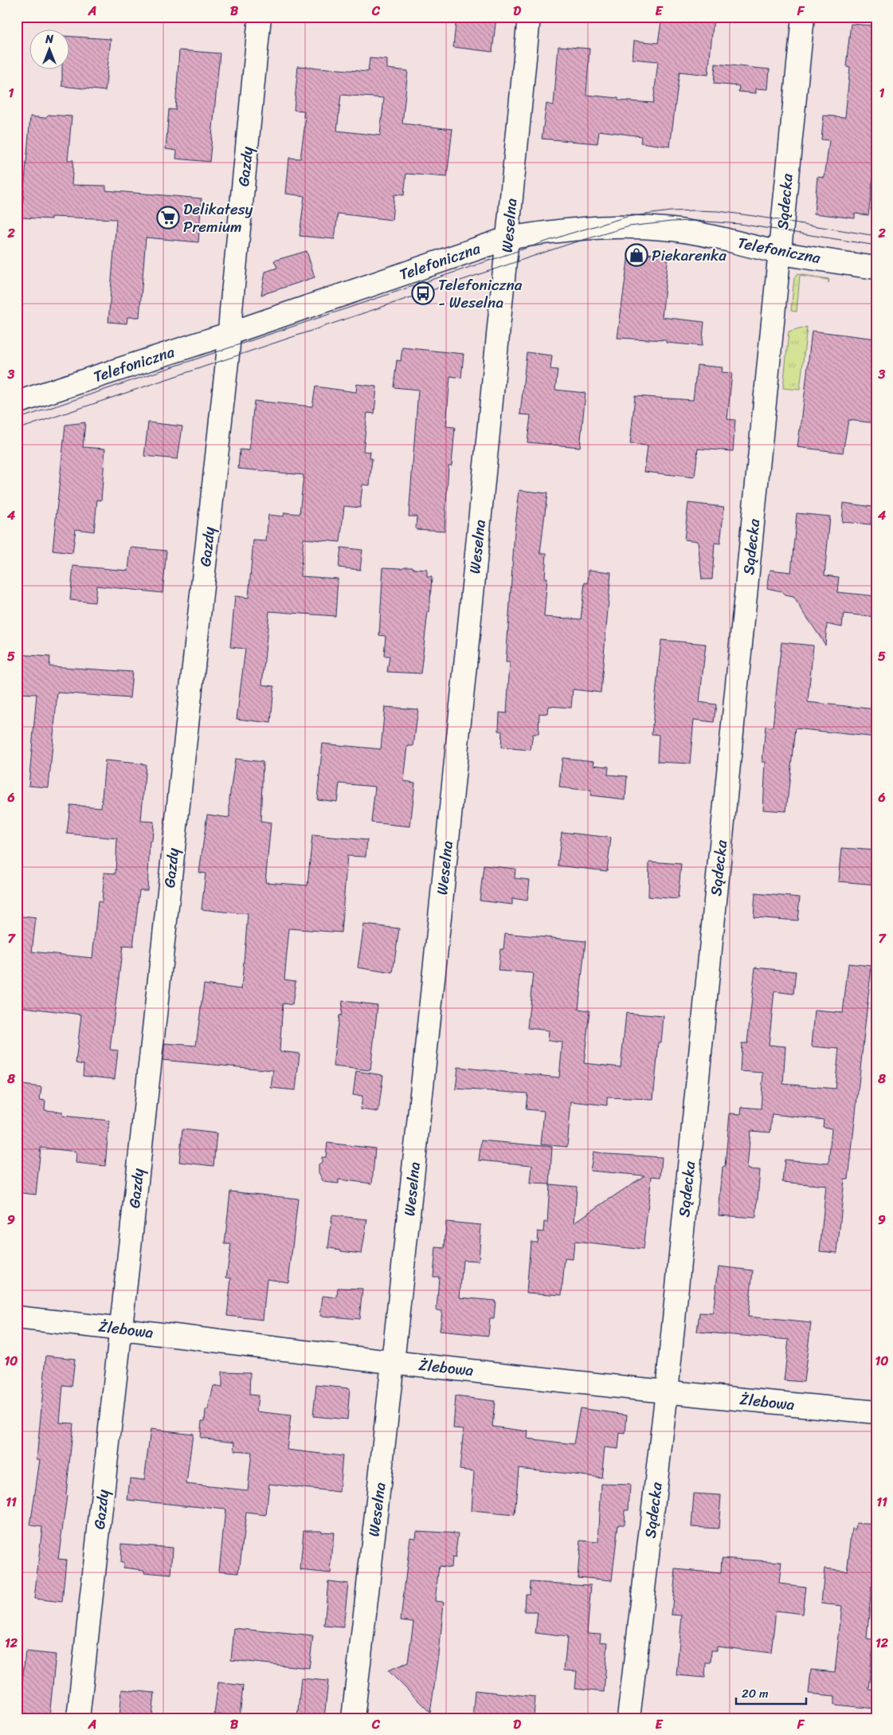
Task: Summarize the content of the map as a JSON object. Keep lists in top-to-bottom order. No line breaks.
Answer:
{"streets":{"street":["Gazdy","Sądecka","Weselna","Telefoniczna","Żlebowa"]},"crossings":[["Gazdy","Telefoniczna"],["Gazdy","Żlebowa"],["Sądecka","Telefoniczna"],["Sądecka","Żlebowa"],["Weselna","Telefoniczna"],["Weselna","Żlebowa"]],"places":{"supermarket":["Delikatesy Premium"],"shop":["Piekarenka"],"bus stop":["Telefoniczna - Weselna"]},"scale_bar":"20 m","north":"top","grid":{"columns":["A","B","C","D","E","F"],"rows":["1","2","3","4","5","6","7","8","9","10","11","12"]}}
